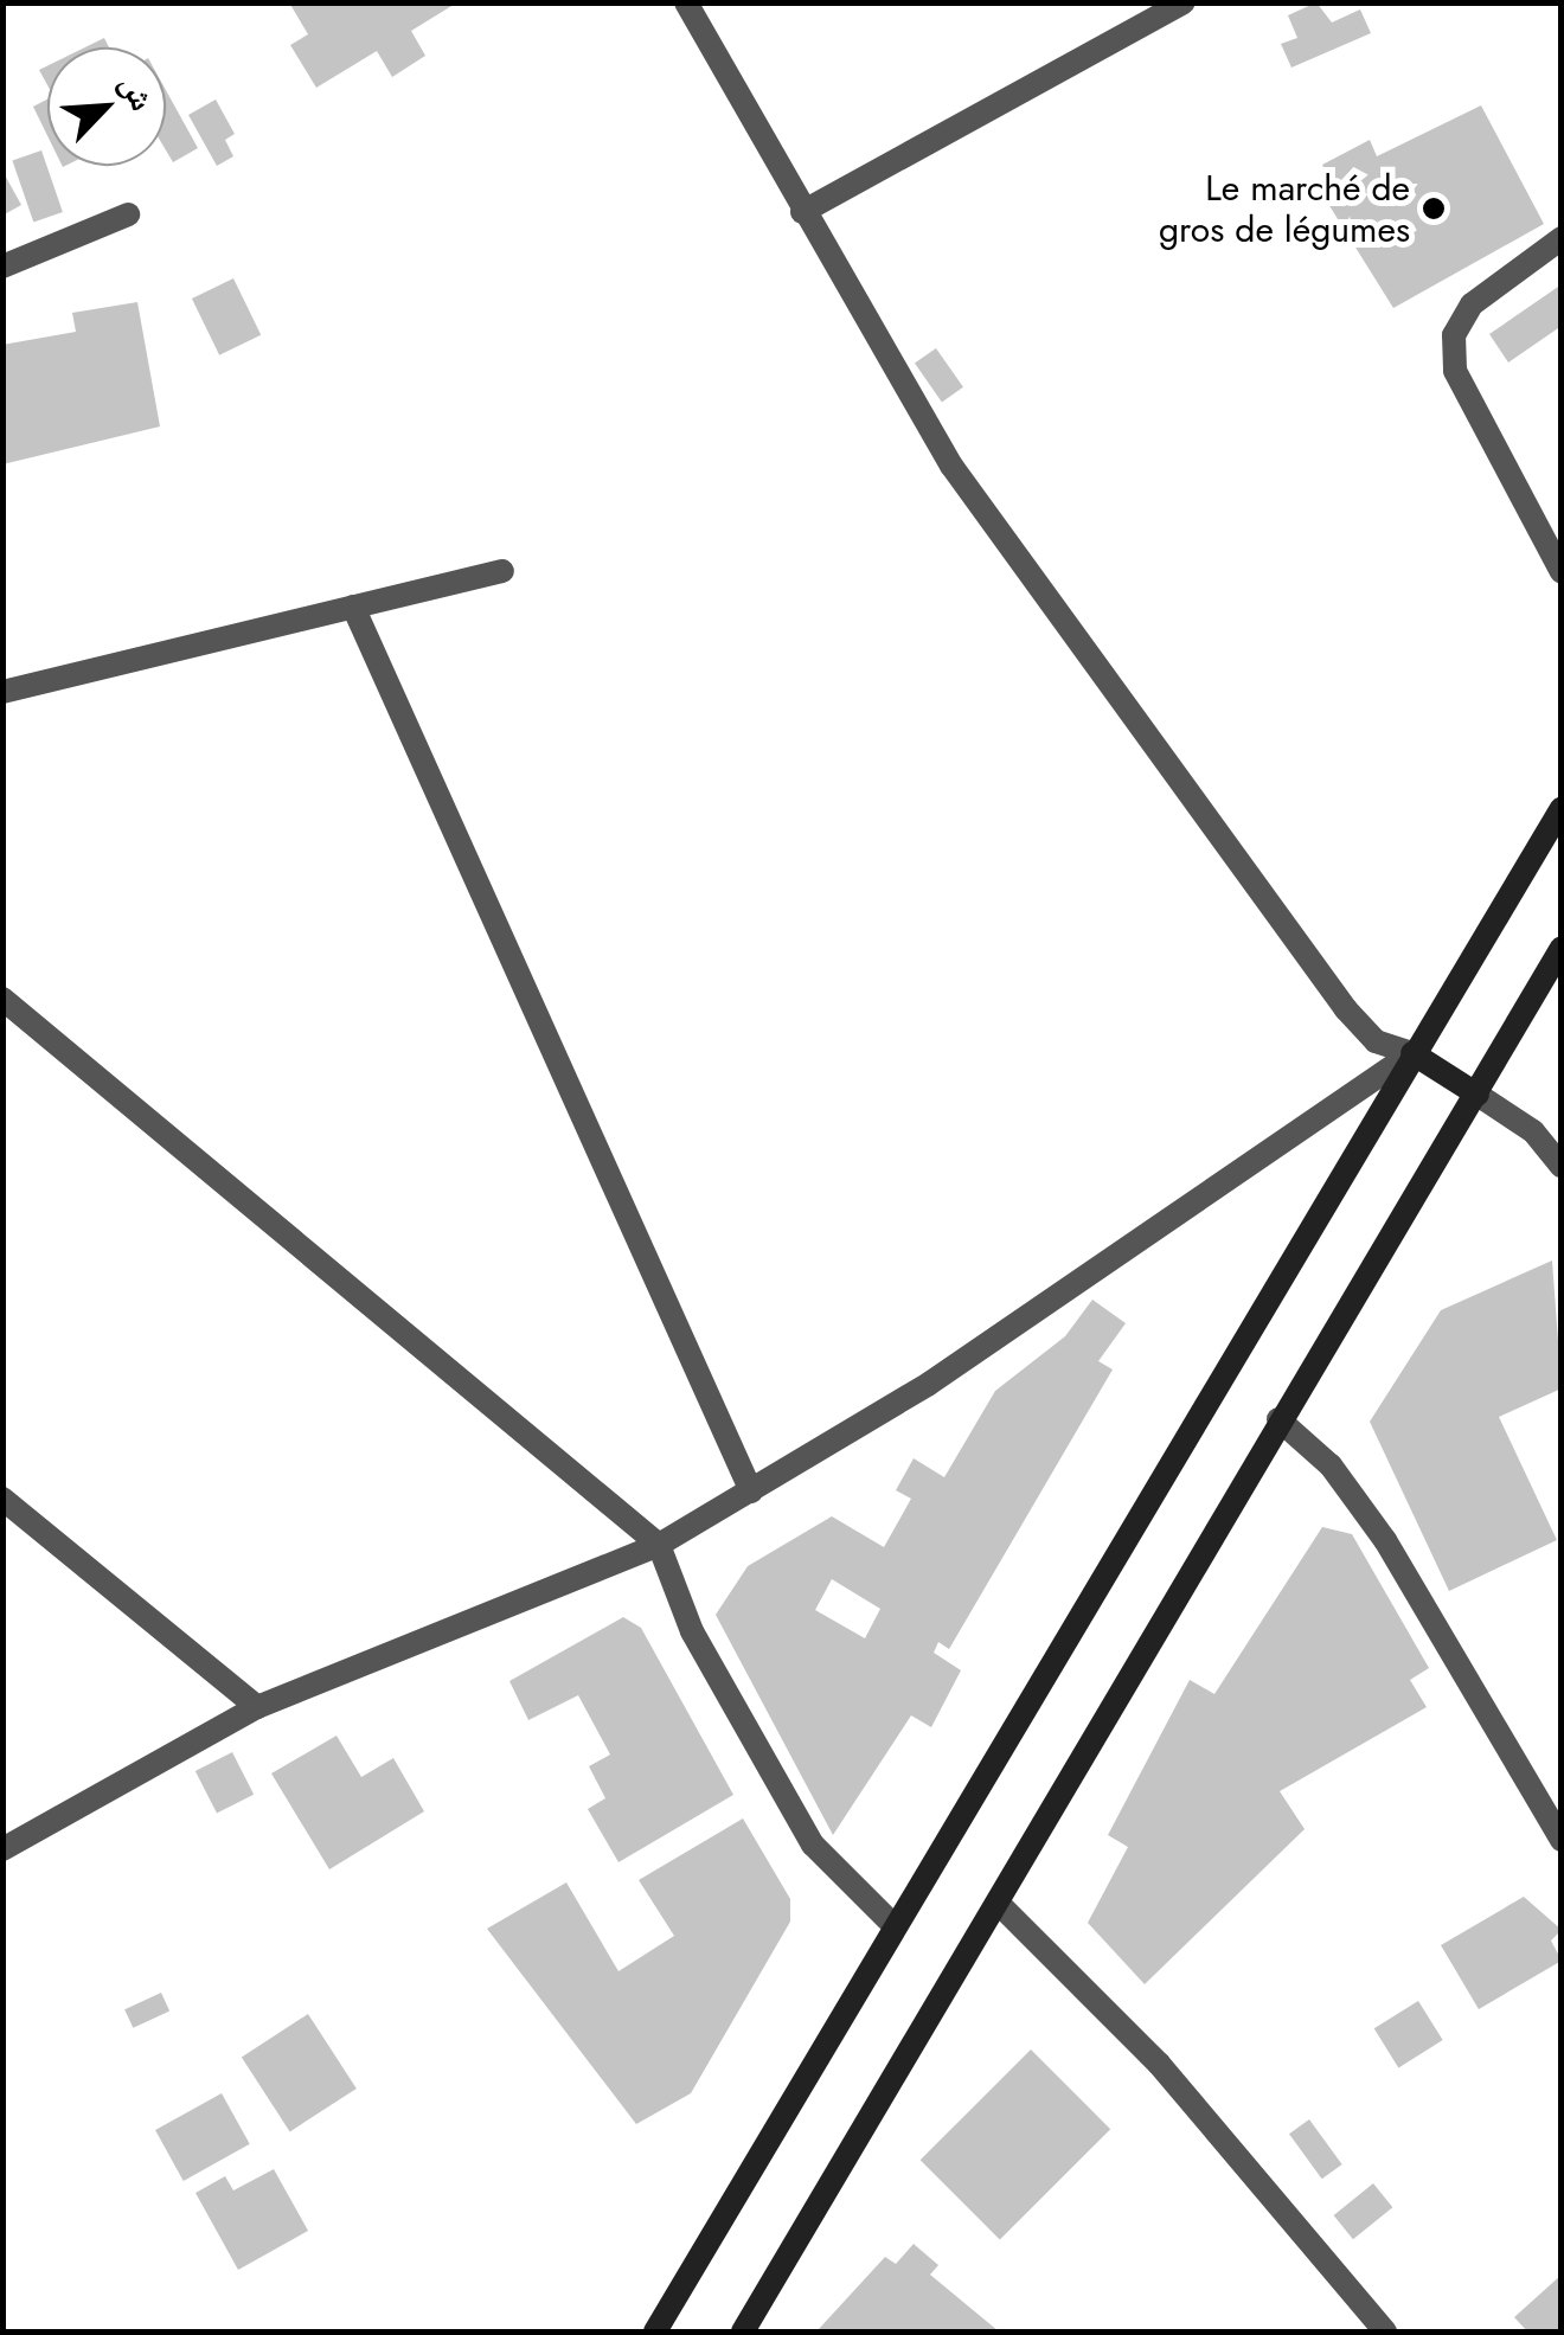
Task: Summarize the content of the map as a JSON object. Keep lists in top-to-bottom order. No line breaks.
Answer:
{"places":["Le marché de gros de légumes"],"north":"top right"}
